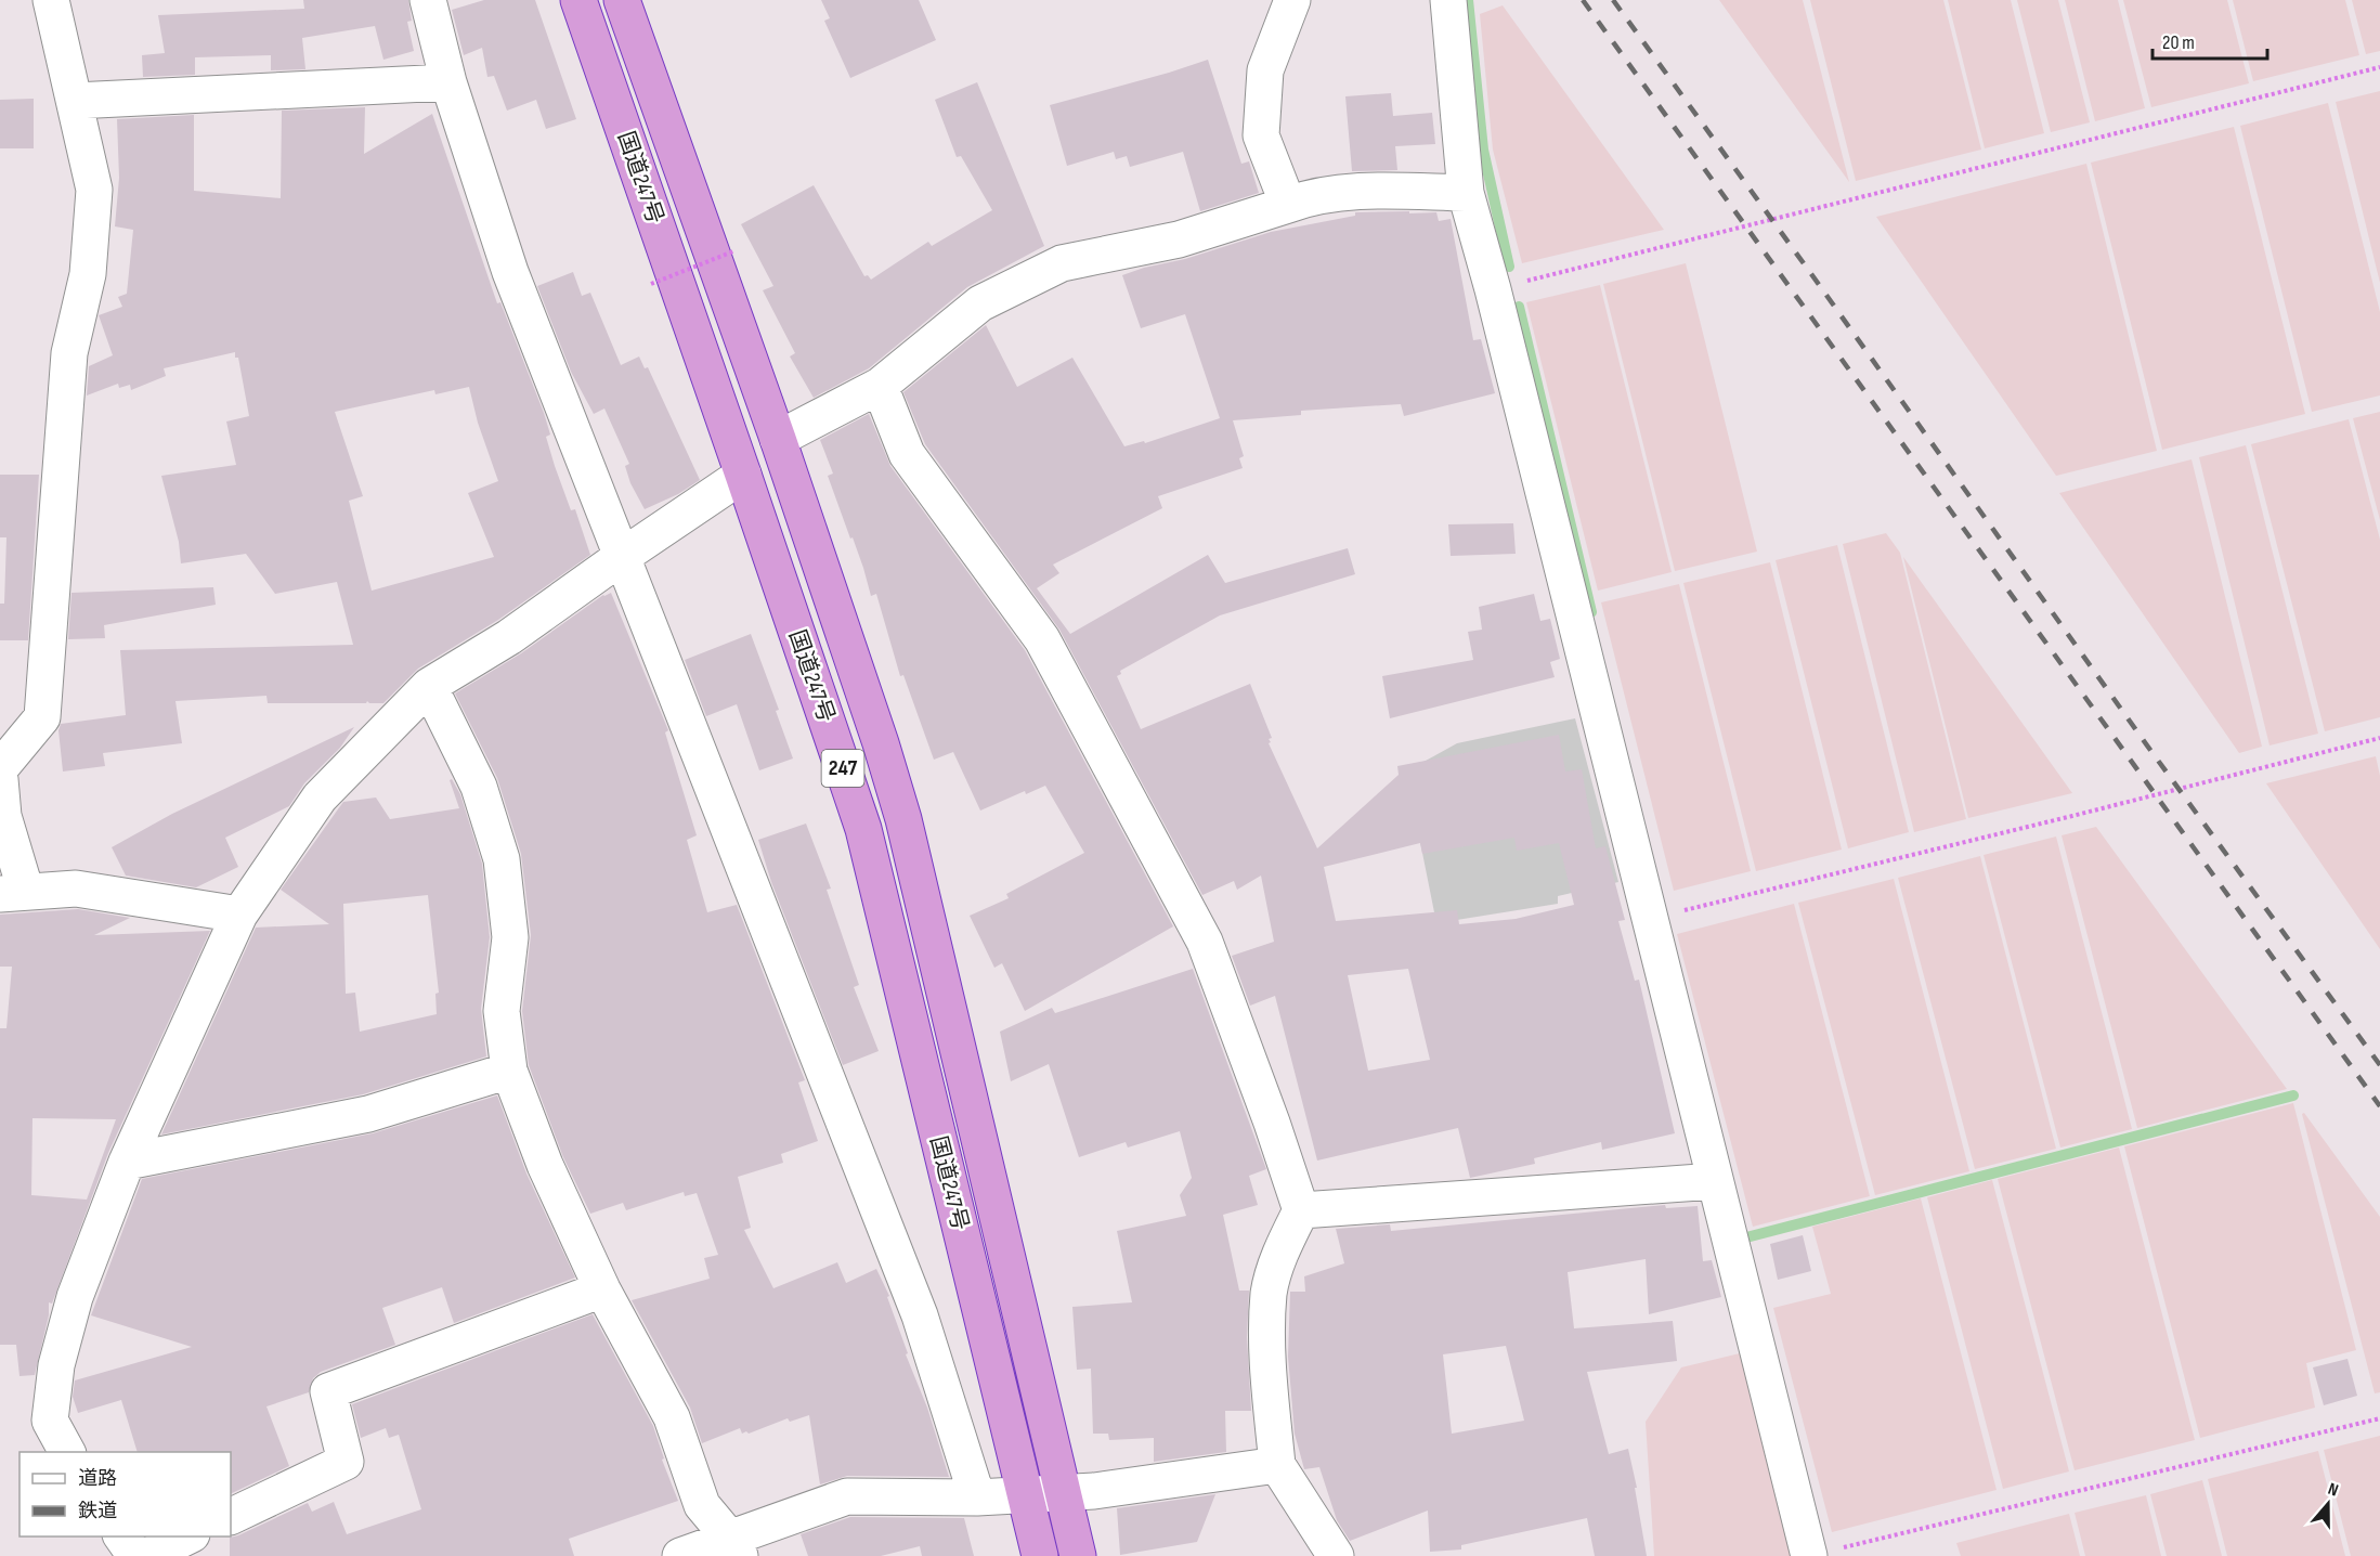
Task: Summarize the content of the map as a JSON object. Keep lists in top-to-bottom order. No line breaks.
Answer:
{"streets":{"highway":["国道247号","247"]},"legend":["道路","鉄道"],"scale_bar":"20 m","north":"top"}
